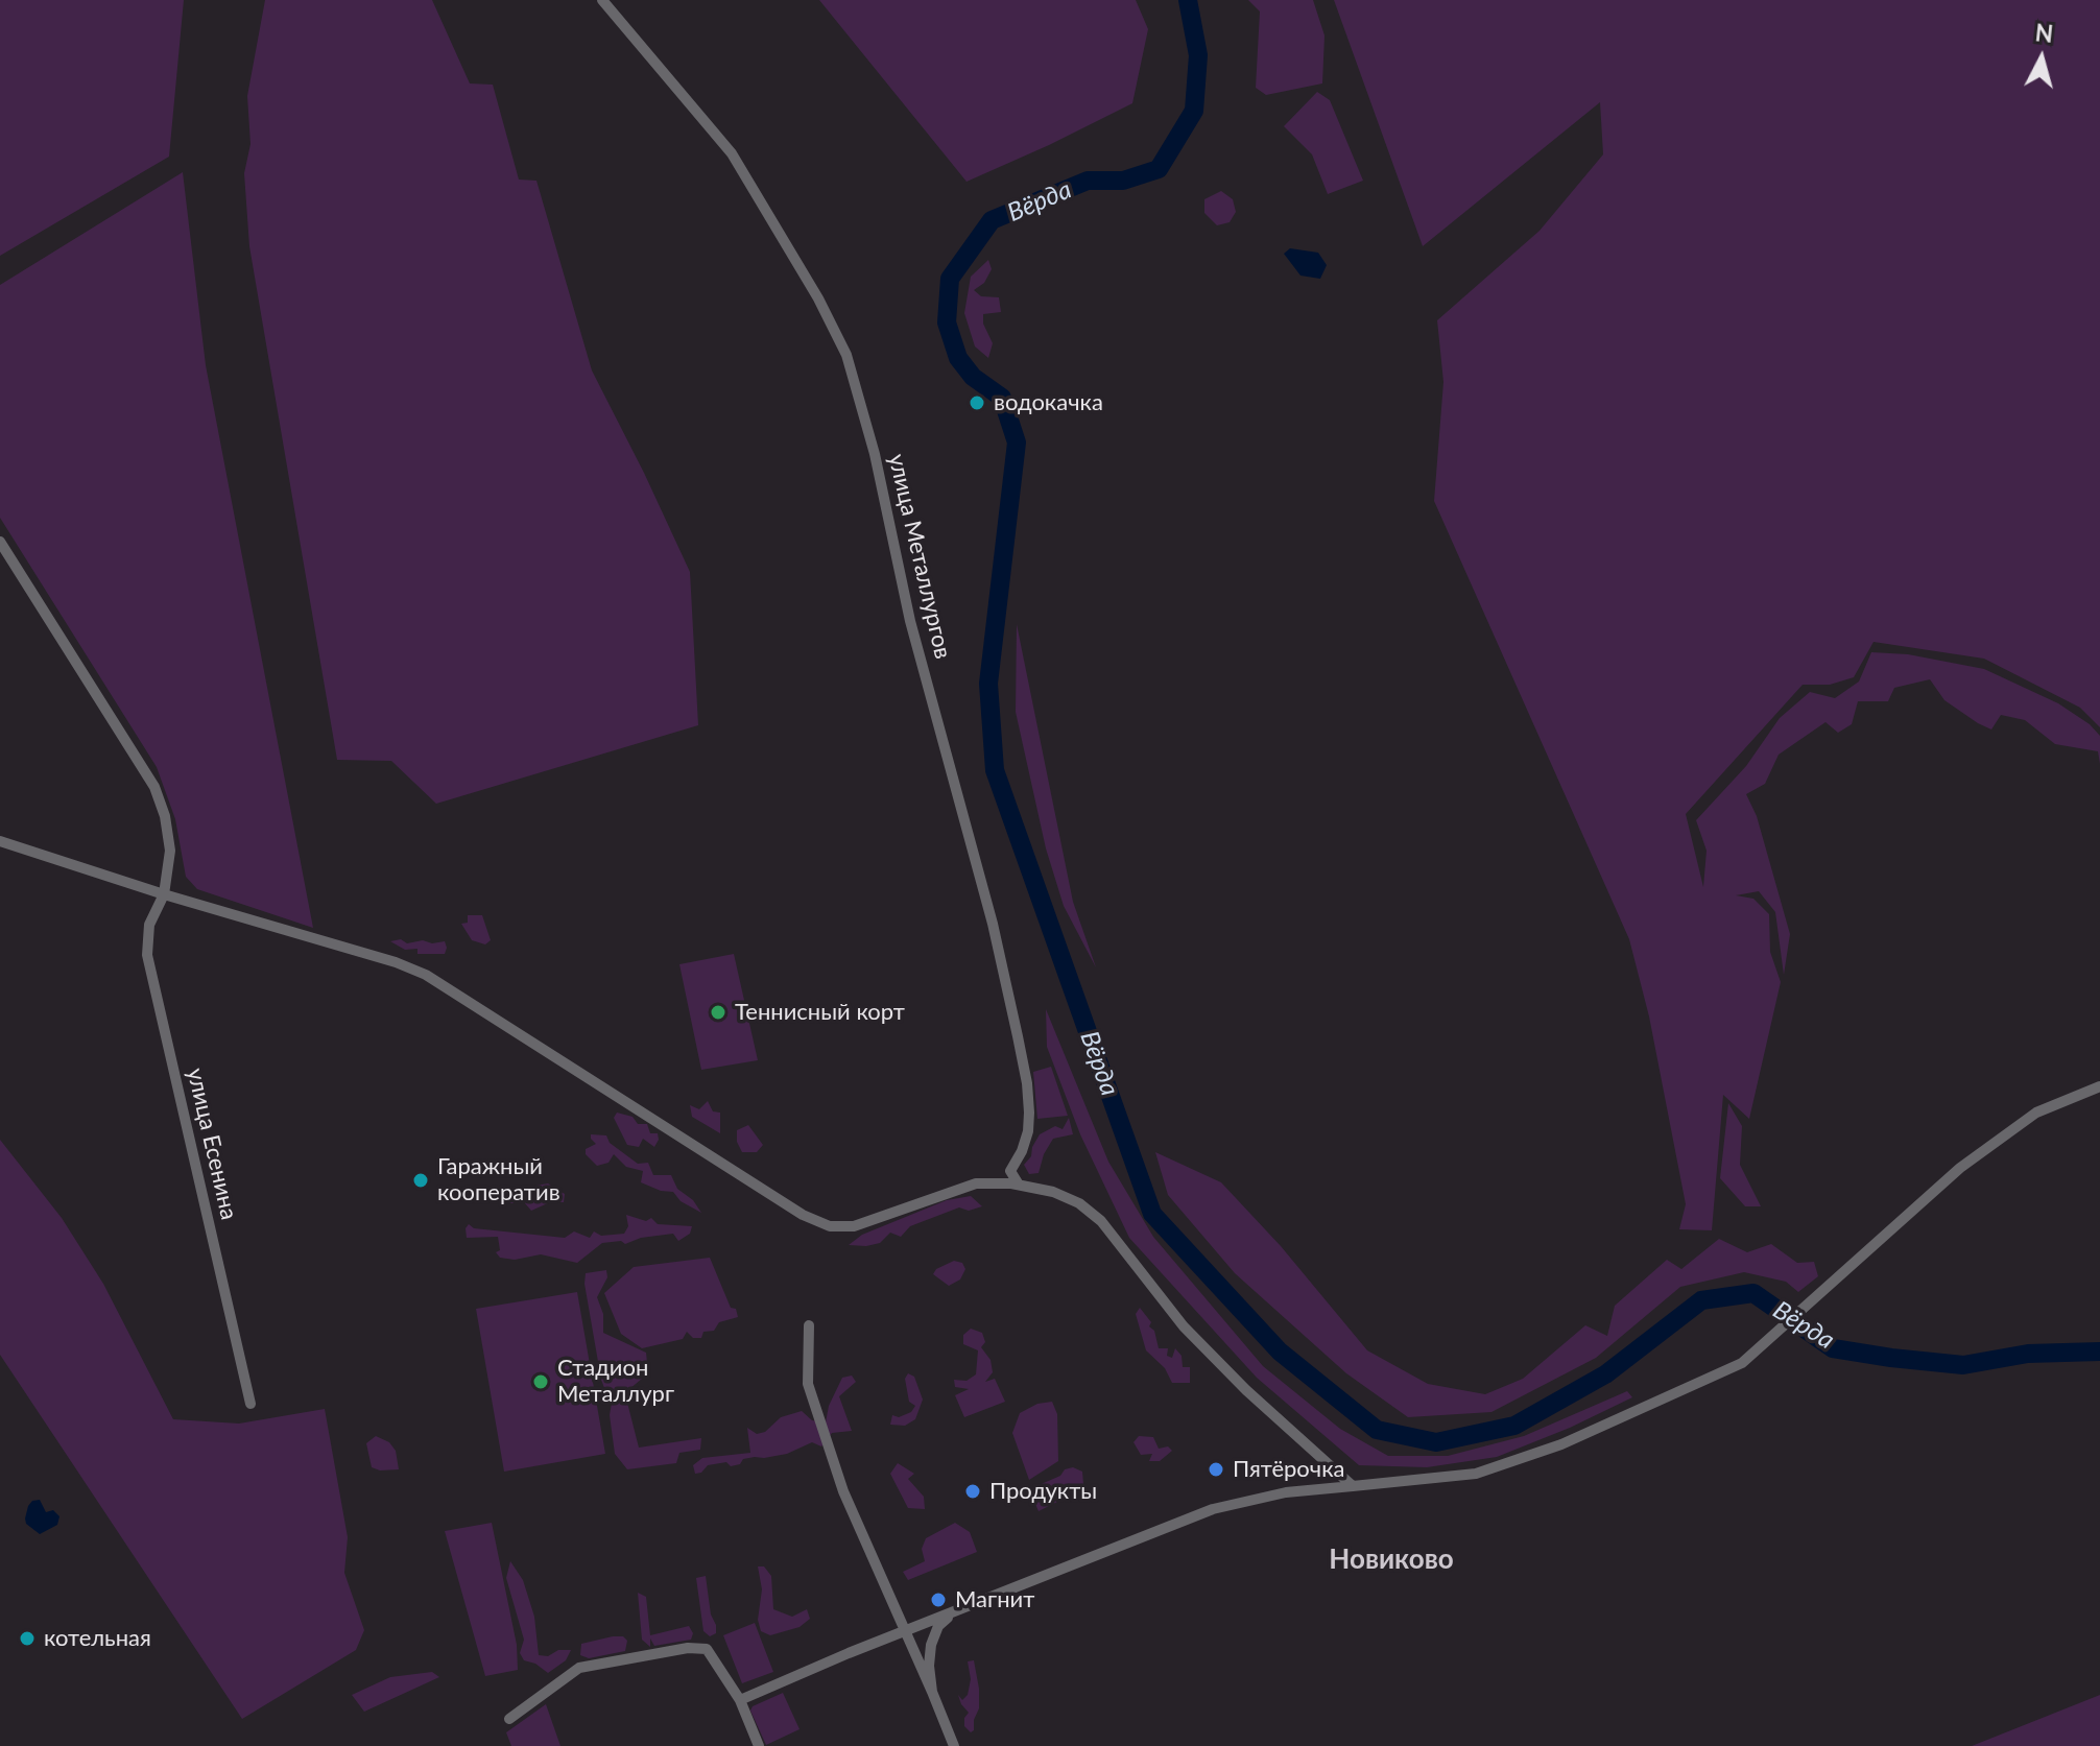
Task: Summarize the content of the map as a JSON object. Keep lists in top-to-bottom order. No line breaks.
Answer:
{"streets":{"street":["улица Металлургов","улица Есенина"]},"districts":["Новиково"],"water":["Вёрда"],"places":["водокачка","Теннисный корт","Гаражный кооператив","Стадион Металлург","Пятёрочка","Продукты","Магнит","котельная"],"north":"top"}
